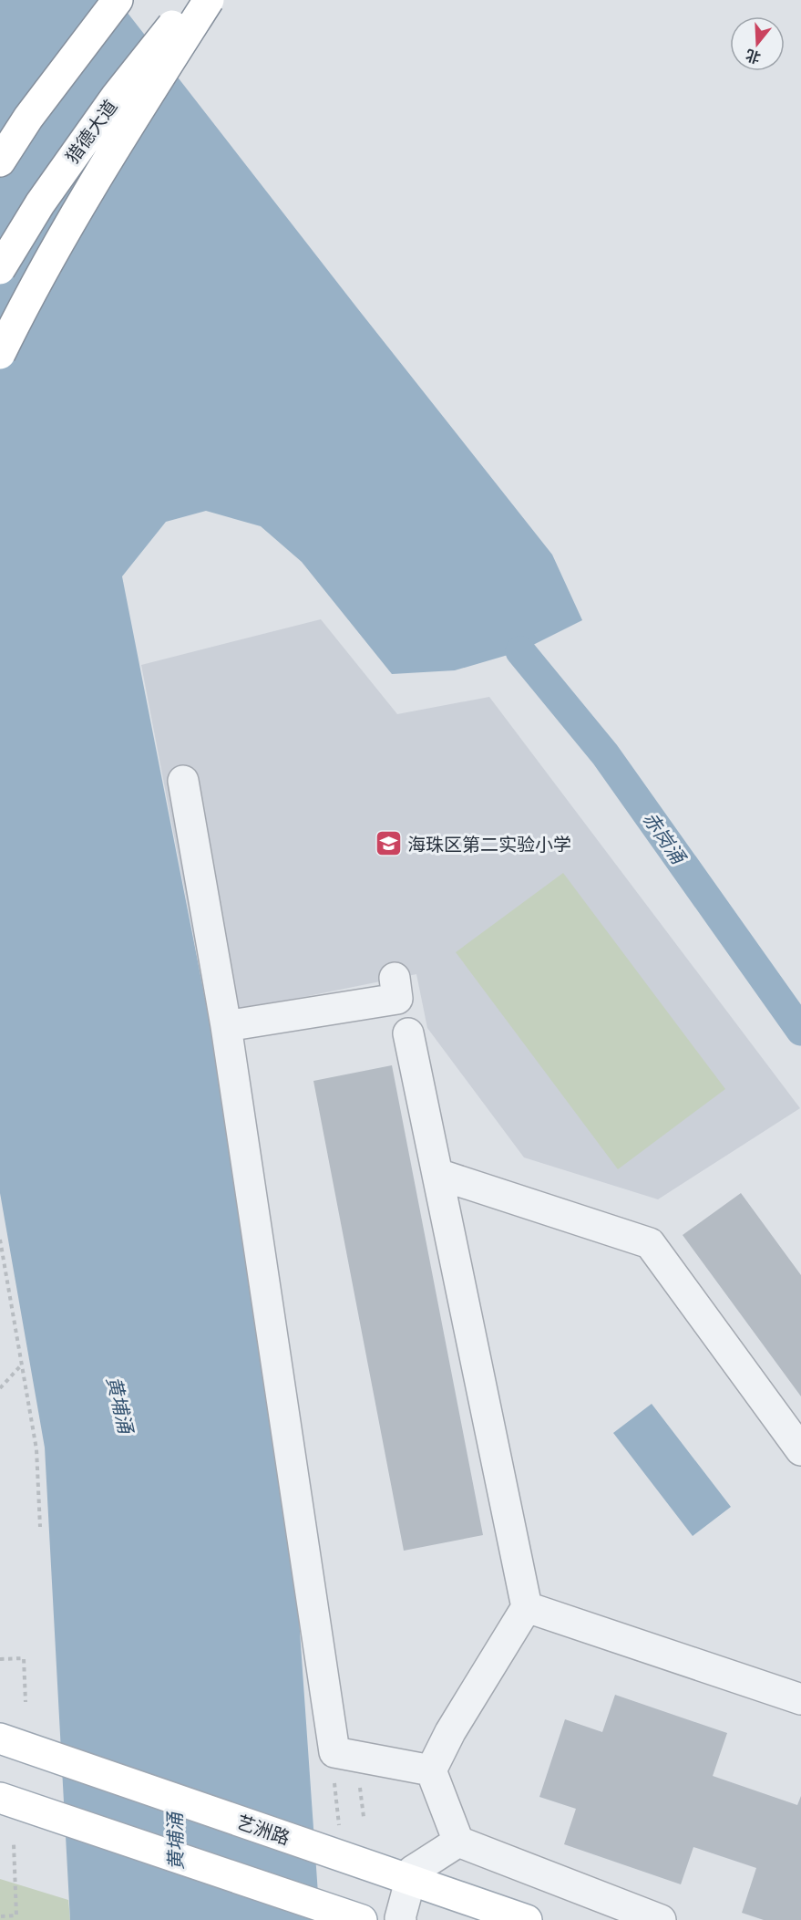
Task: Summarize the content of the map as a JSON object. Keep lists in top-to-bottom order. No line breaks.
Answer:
{"streets":{"main road":["猎德大道","艺洲路"]},"water":["赤岗涌","黄埔涌"],"places":{"school or university":["海珠区第二实验小学"]},"north":"bottom"}
